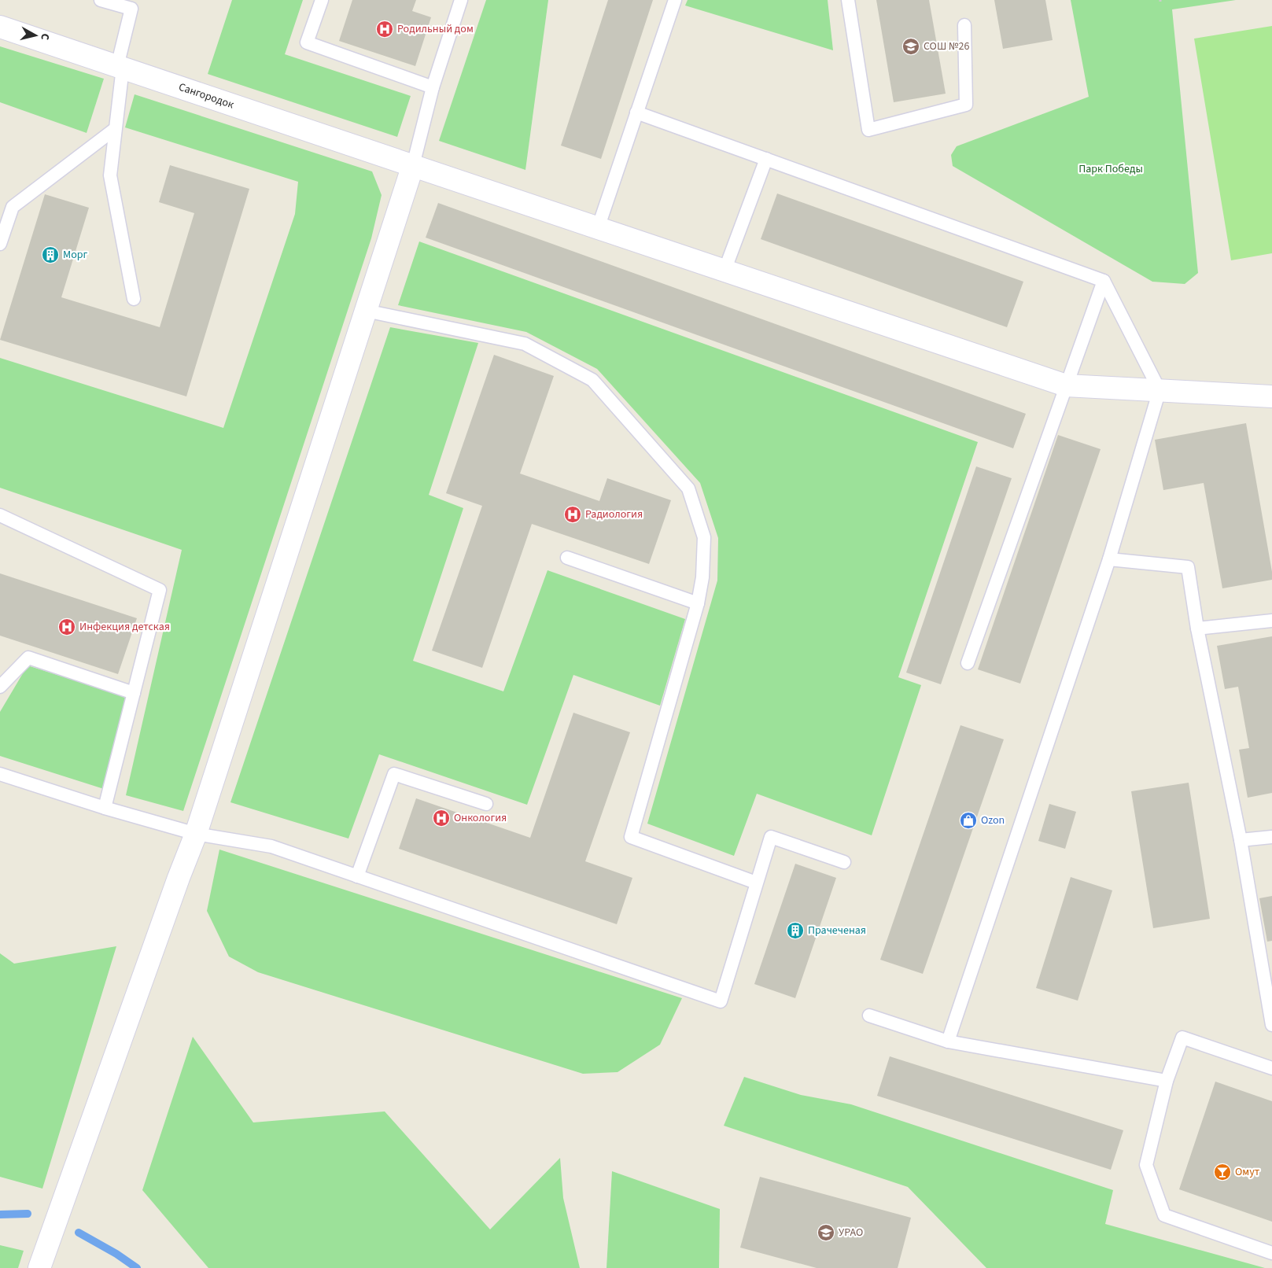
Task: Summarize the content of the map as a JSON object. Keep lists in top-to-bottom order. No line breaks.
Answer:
{"streets":{"street":["Сангородок"]},"parks":["Парк Победы"],"places":{"hospital":["Родильный дом","Радиология","Инфекция детская","Онкология"],"school or university":["СОШ №26","УРАО"],"building":["Морг","Прачеченая"],"shop":["Ozon"],"bar":["Омут"]},"north":"right"}
